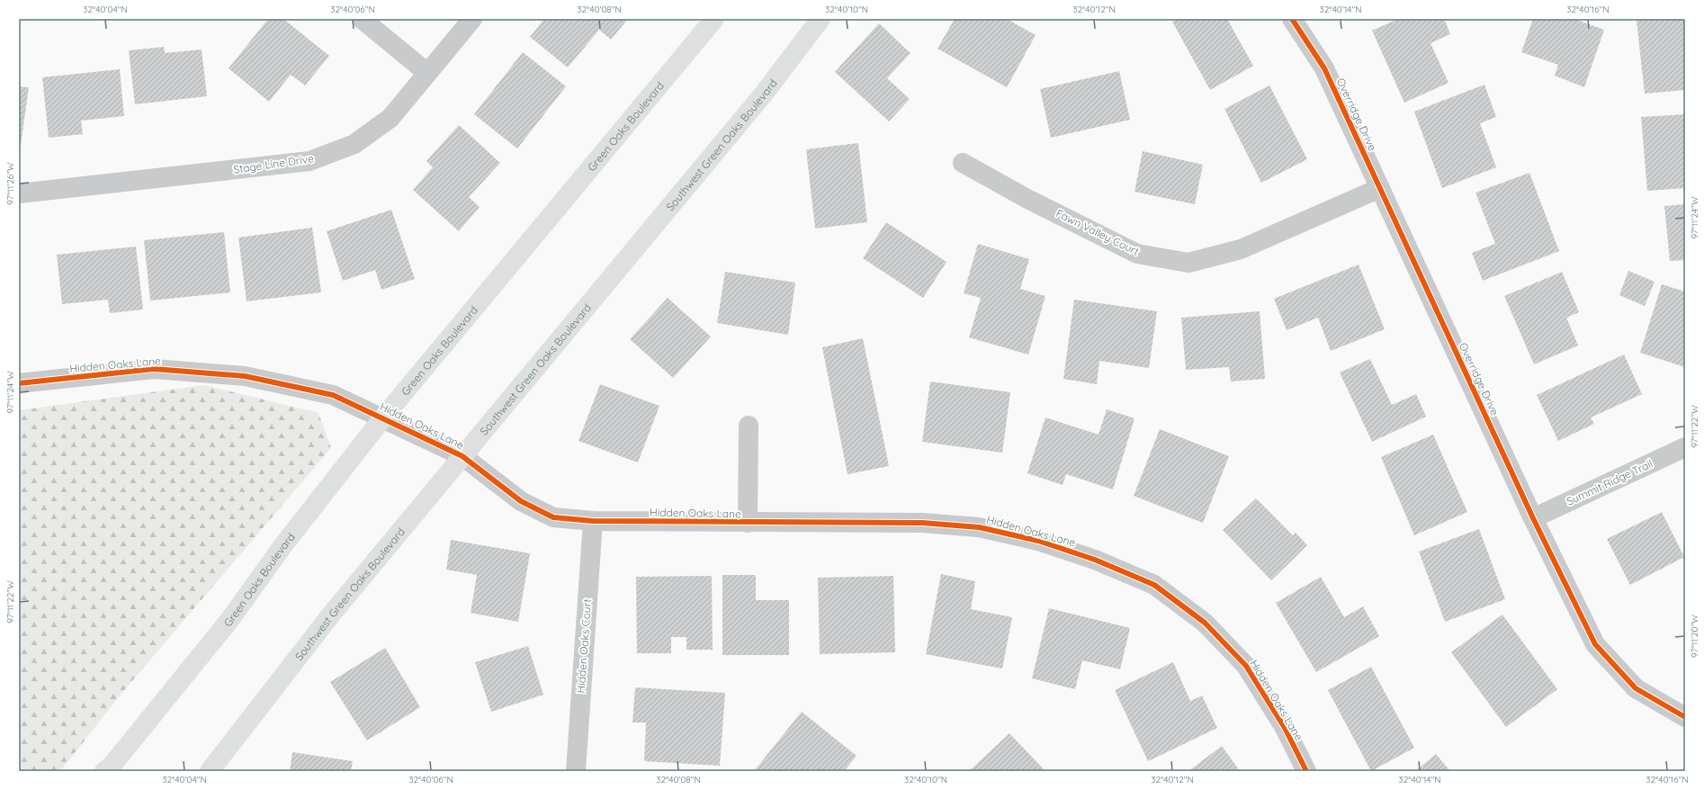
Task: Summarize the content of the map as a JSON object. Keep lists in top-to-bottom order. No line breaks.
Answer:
{"streets":{"main road":["Green Oaks Boulevard","Southwest Green Oaks Boulevard"],"street":["Overridge Drive","Stage Line Drive","Fawn Valley Court","Hidden Oaks Lane","Summit Ridge Trail","Hidden Oaks Court"]},"crossings":[["Overridge Drive","Fawn Valley Court"],["Overridge Drive","Summit Ridge Trail"],["Green Oaks Boulevard","Hidden Oaks Lane"],["Southwest Green Oaks Boulevard","Hidden Oaks Lane"],["Hidden Oaks Lane","Hidden Oaks Court"]],"coordinates":["32°40'04\"N","32°40'06\"N","32°40'08\"N","32°40'10\"N","32°40'12\"N","32°40'14\"N","32°40'16\"N","97°11'26\"W","97°11'24\"W","97°11'22\"W","97°11'20\"W"]}
